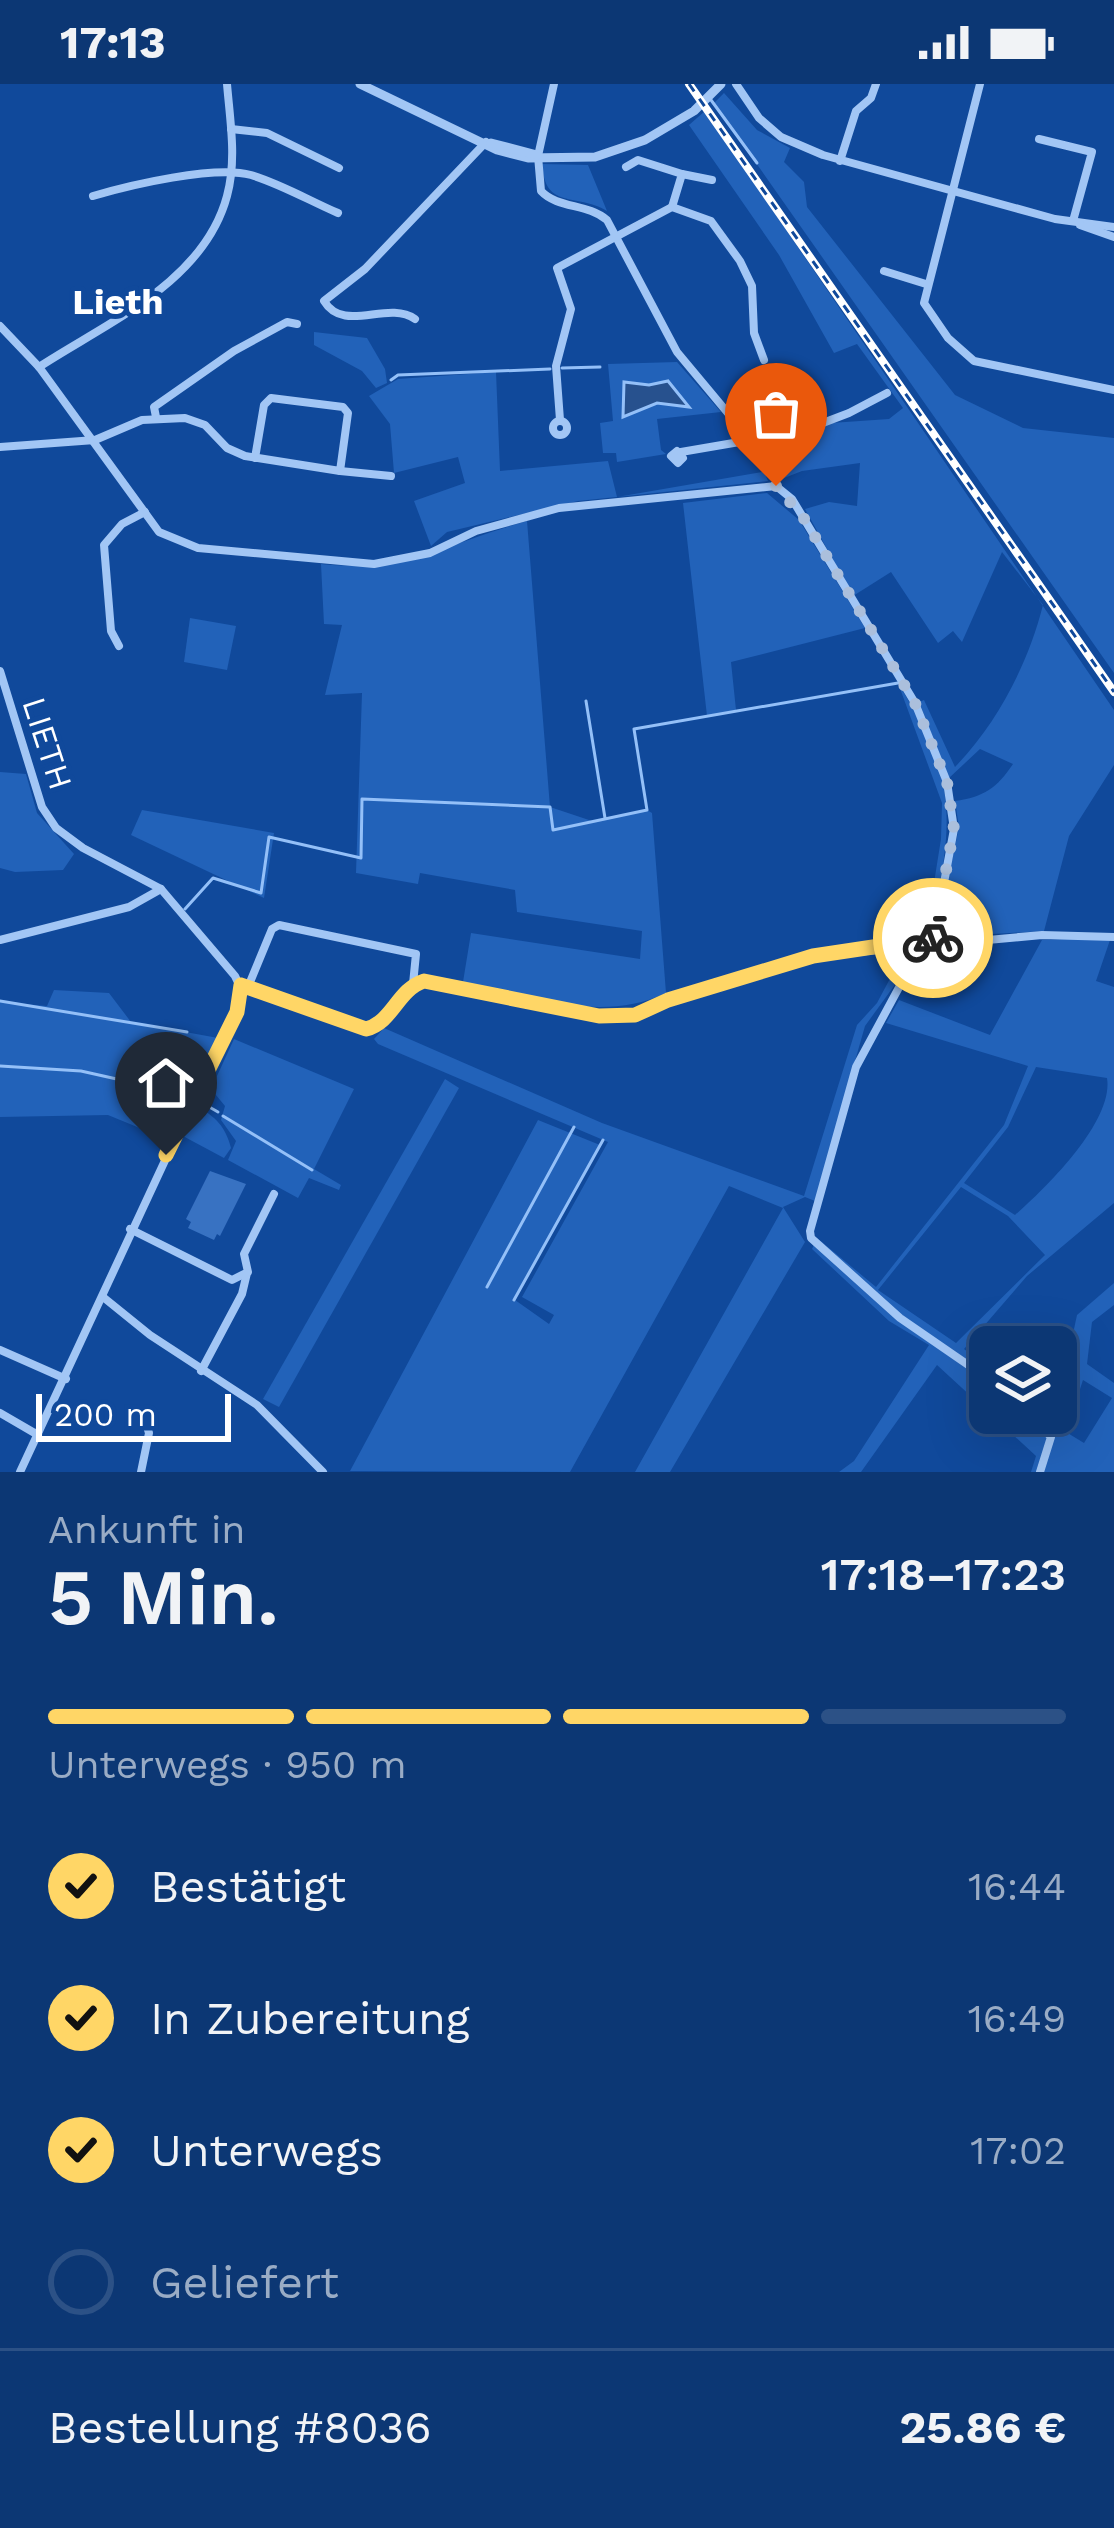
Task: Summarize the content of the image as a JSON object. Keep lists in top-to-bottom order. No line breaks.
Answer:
{"streets":{"street":["LIETH"]},"districts":["Lieth"],"scale_bar":"200 m","page":{"status":"17:13","scale":"200 m","heading":["5 Min.","Ankunft in","17:18–17:23"],"panel":["Bestellung #8036","25.86 €"],"bar":"Unterwegs · 950 m","list":[["Bestätigt","16:44"],["In Zubereitung","16:49"],["Unterwegs","17:02"],"Geliefert"]}}
